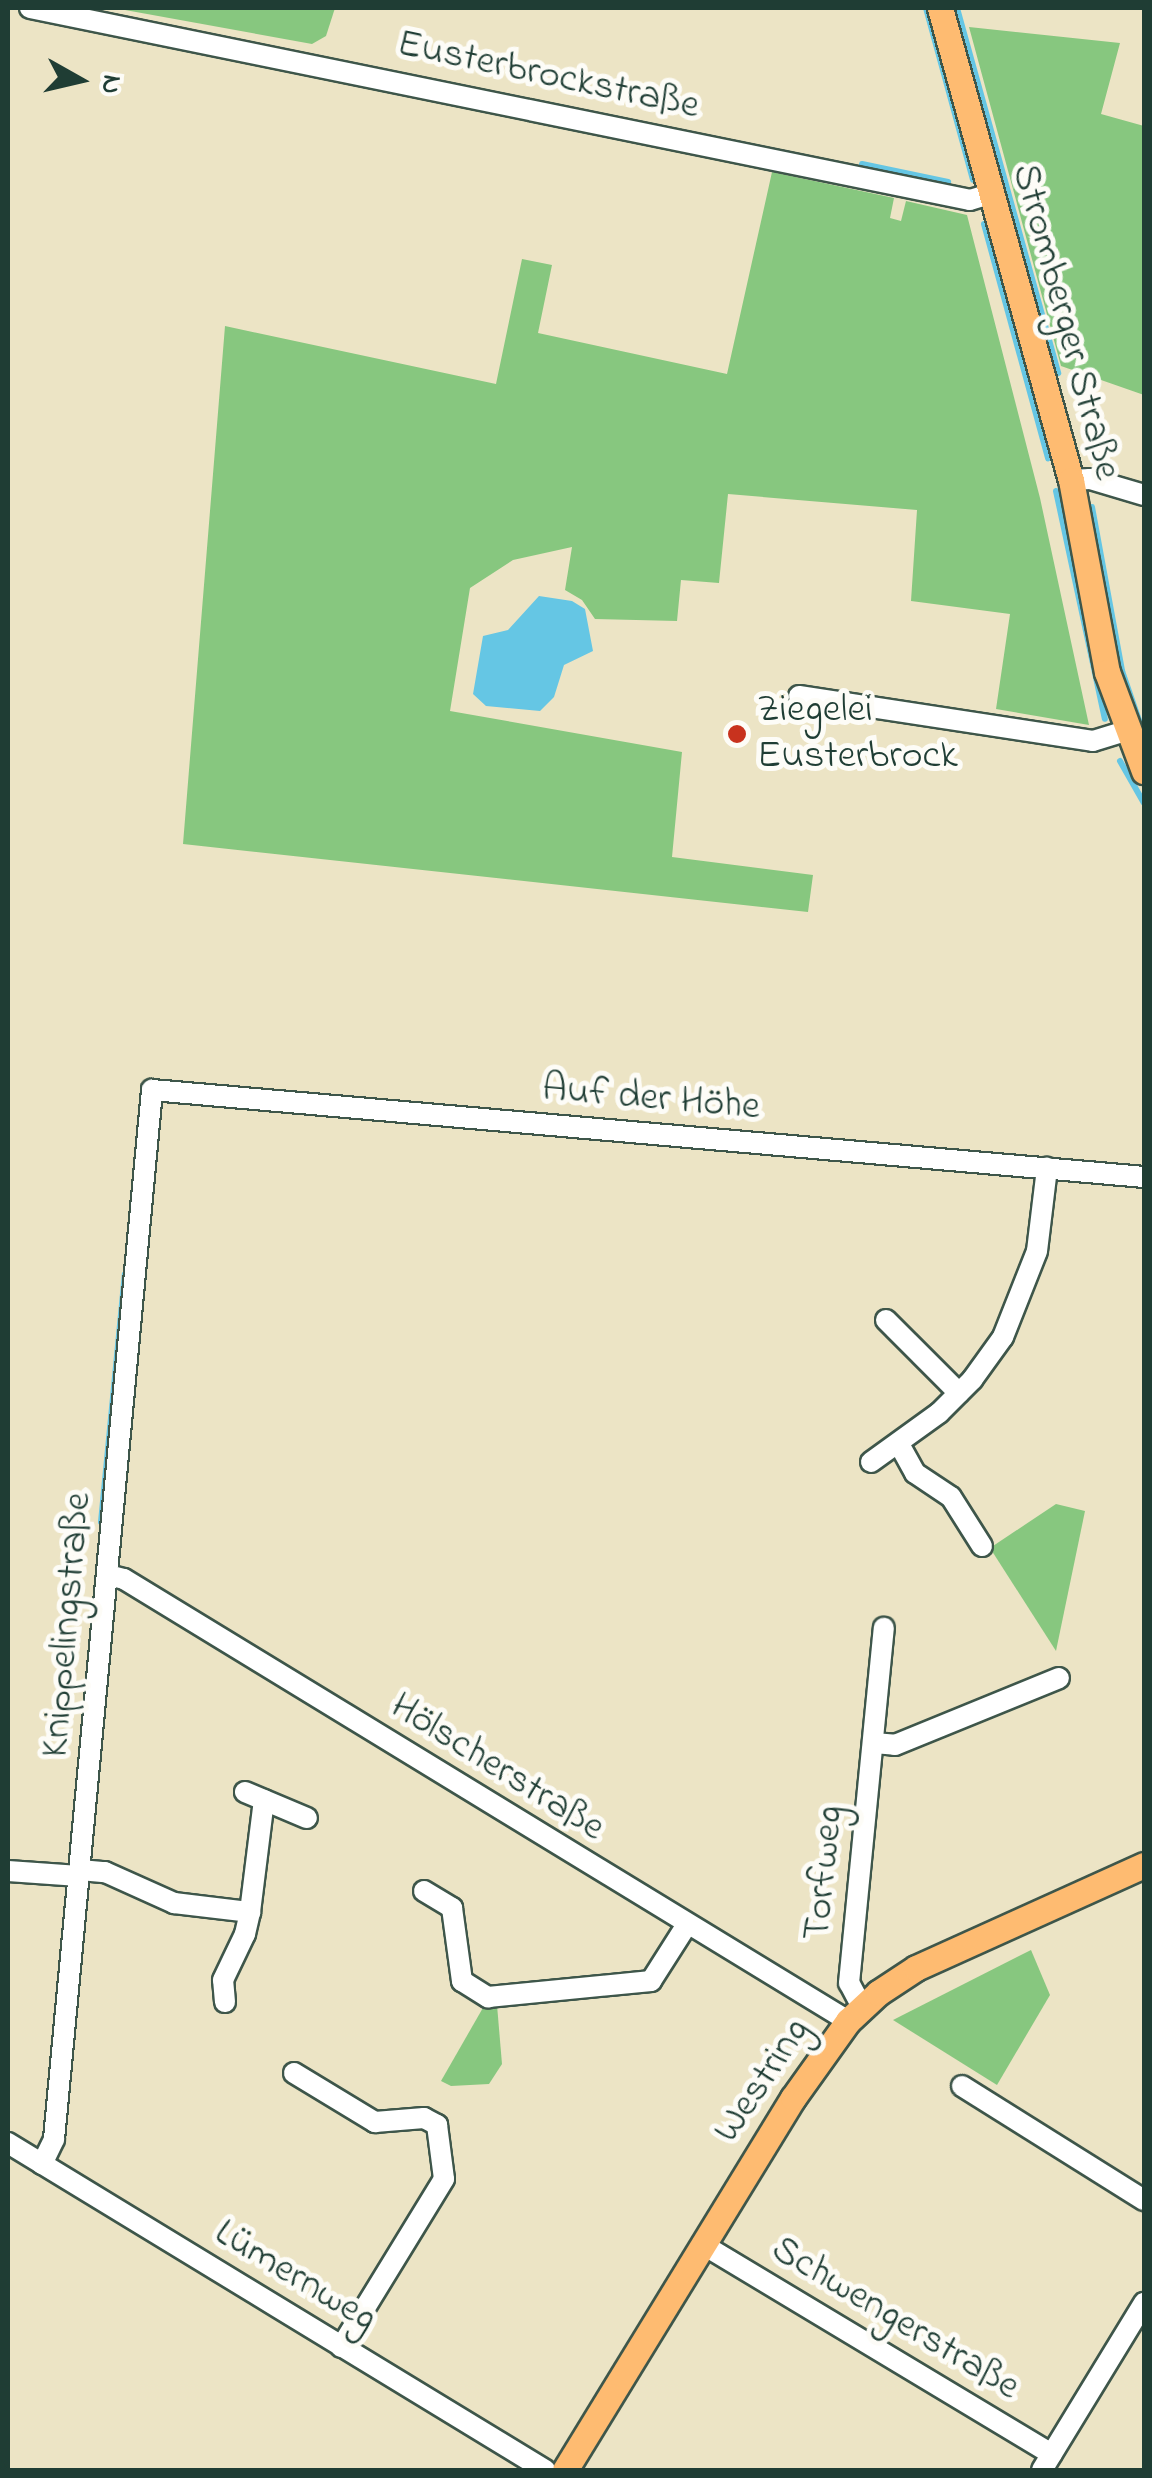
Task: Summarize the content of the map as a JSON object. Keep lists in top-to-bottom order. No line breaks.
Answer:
{"streets":{"main road":["Stromberger Straße","Westring"],"street":["Eusterbrockstraße","Auf der Höhe","Knippelingstraße","Hölscherstraße","Torfweg","Lümernweg","Schwengerstraße"]},"crossings":[["Eusterbrockstraße","Stromberger Straße"],["Auf der Höhe","Knippelingstraße"],["Knippelingstraße","Hölscherstraße"],["Knippelingstraße","Lümernweg"],["Hölscherstraße","Torfweg"],["Hölscherstraße","Westring"],["Torfweg","Westring"],["Westring","Schwengerstraße"]],"places":["Ziegelei Eusterbrock"],"north":"right"}
